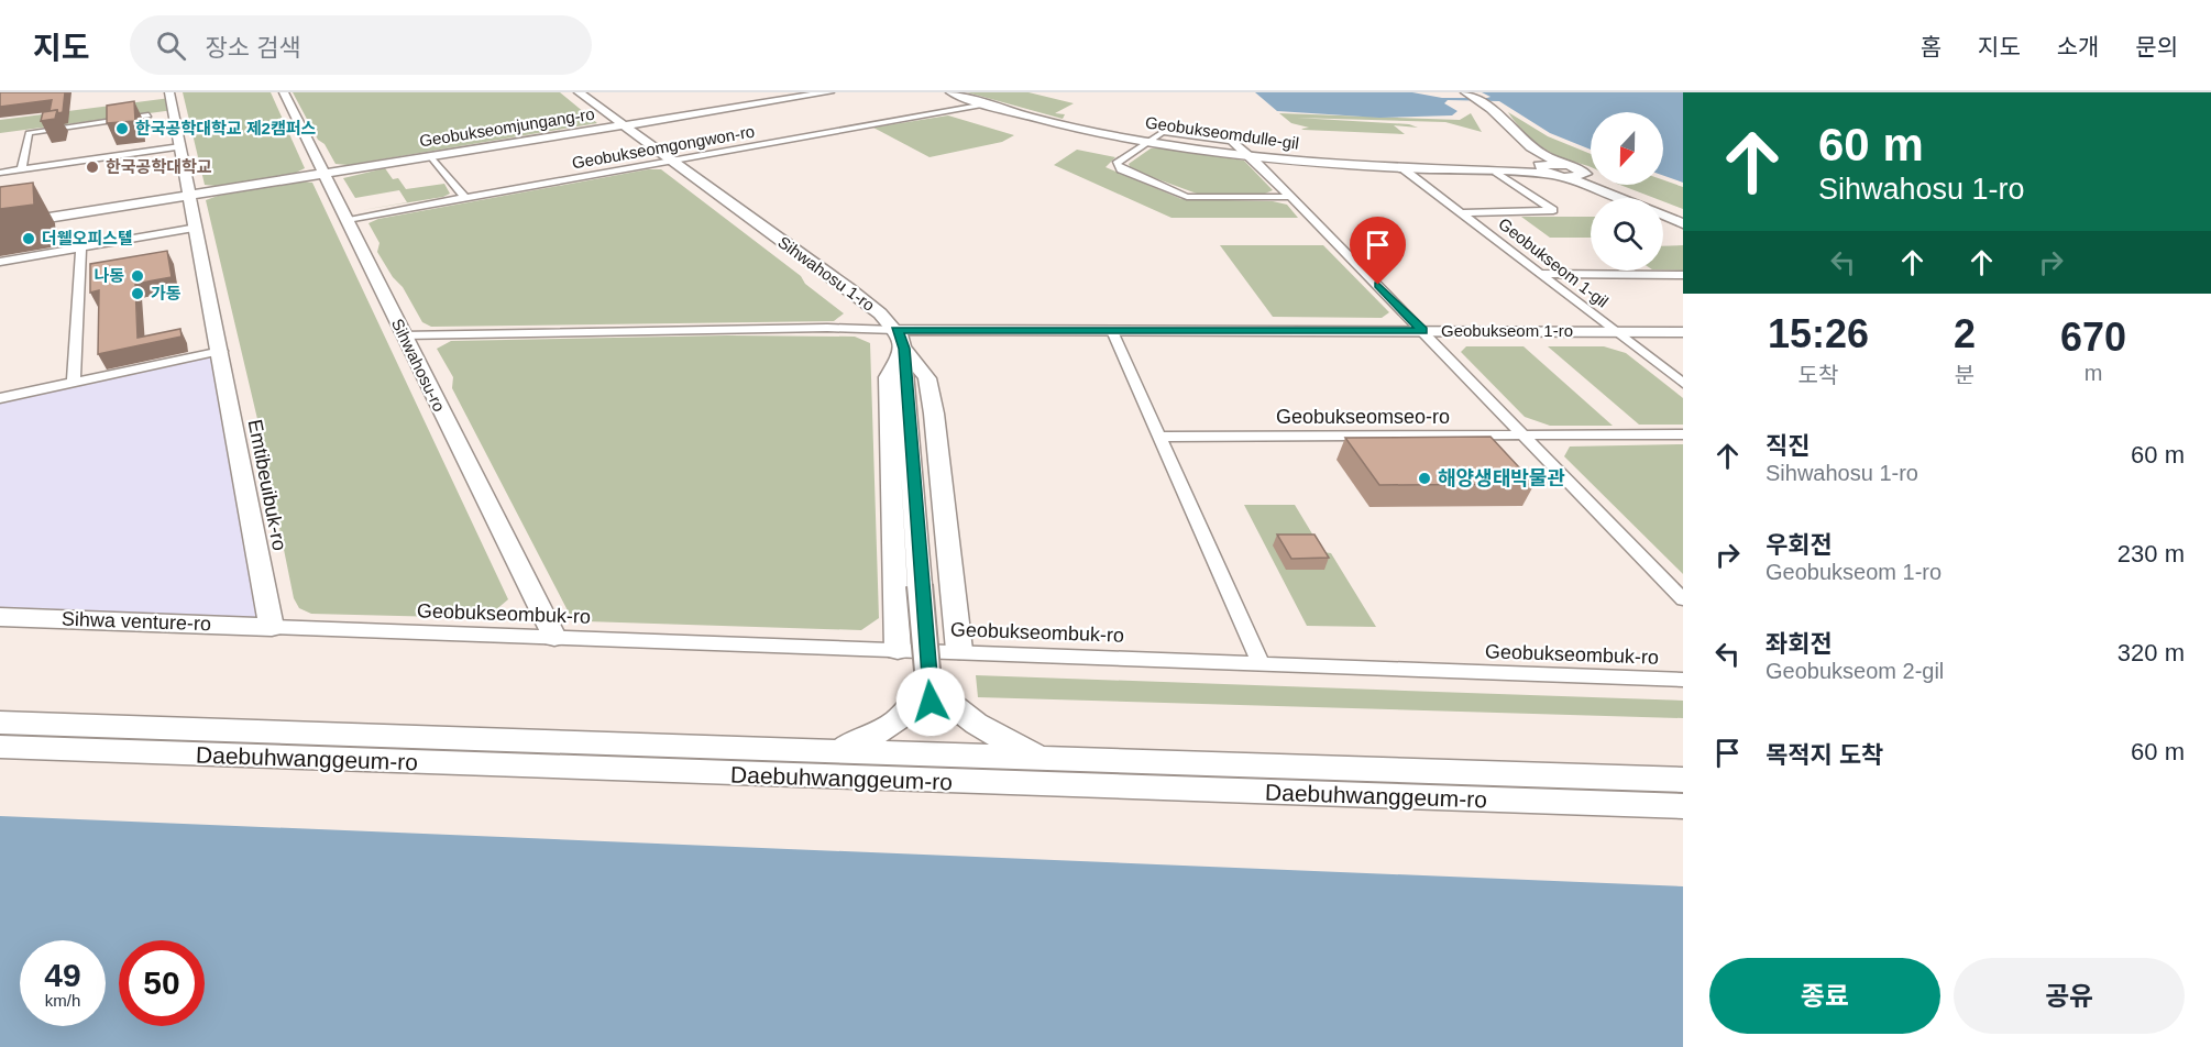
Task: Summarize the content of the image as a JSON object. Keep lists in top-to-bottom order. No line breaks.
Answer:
{"streets":{"street":["Geobukseomjungang-ro","Geobukseomdulle-gil","Geobukseomgongwon-ro","Geobukseom 1-gil","Sihwahosu 1-ro","Geobukseom 1-ro","Sihwahosu-ro","Geobukseomseo-ro","Emtibeuibuk-ro","Geobukseombuk-ro","Sihwa venture-ro","Daebuhwanggeum-ro"]},"crossings":[["Geobukseomjungang-ro","Sihwahosu 1-ro"],["Geobukseomjungang-ro","Sihwahosu-ro"],["Geobukseomjungang-ro","Emtibeuibuk-ro"],["Geobukseomdulle-gil","Geobukseomgongwon-ro"],["Geobukseomdulle-gil","Geobukseom 1-gil"],["Geobukseomgongwon-ro","Sihwahosu 1-ro"],["Geobukseomgongwon-ro","Sihwahosu-ro"],["Geobukseom 1-gil","Geobukseom 1-ro"],["Sihwahosu 1-ro","Geobukseom 1-ro"],["Sihwahosu 1-ro","Geobukseombuk-ro"],["Sihwahosu-ro","Geobukseombuk-ro"],["Emtibeuibuk-ro","Geobukseombuk-ro"],["Emtibeuibuk-ro","Sihwa venture-ro"],["Geobukseombuk-ro","Sihwa venture-ro"]],"places":["한국공학대학교 제2캠퍼스","한국공학대학교","더웰오피스텔","나동","가동","해양생태박물관"],"north":"bottom","page":{"header":"지도","search":"장소 검색","nav":["홈","지도","소개","문의"],"turn":["60 m","Sihwahosu 1-ro"],"eta":["15:26","도착","2","분","670","m"],"list":[{"name":"직진","note":"Sihwahosu 1-ro","value":"60 m"},{"name":"우회전","note":"Geobukseom 1-ro","value":"230 m"},{"name":"좌회전","note":"Geobukseom 2-gil","value":"320 m"},{"name":"목적지 도착","value":"60 m"}],"speed":"49 km/h","limit":"50","buttons":["종료","공유"]}}
